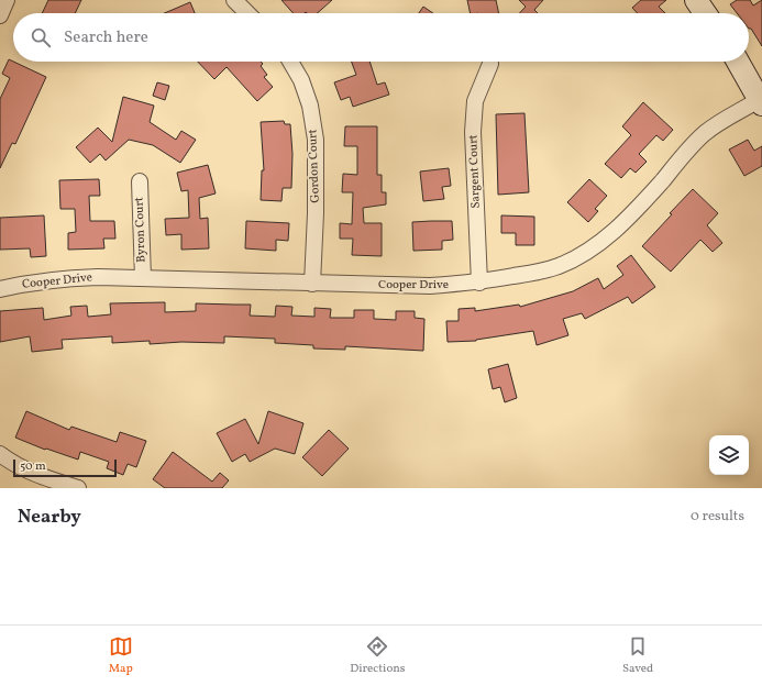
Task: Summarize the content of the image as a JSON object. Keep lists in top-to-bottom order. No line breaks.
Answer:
{"streets":{"street":["Gordon Court","Sargent Court","Byron Court","Cooper Drive"]},"crossings":[["Gordon Court","Cooper Drive"],["Sargent Court","Cooper Drive"],["Byron Court","Cooper Drive"]],"scale_bar":"50 m","page":{"search":"Search here","scale":"50 m","heading":["Nearby","0 results"],"nav":["Map","Directions","Saved"]}}
